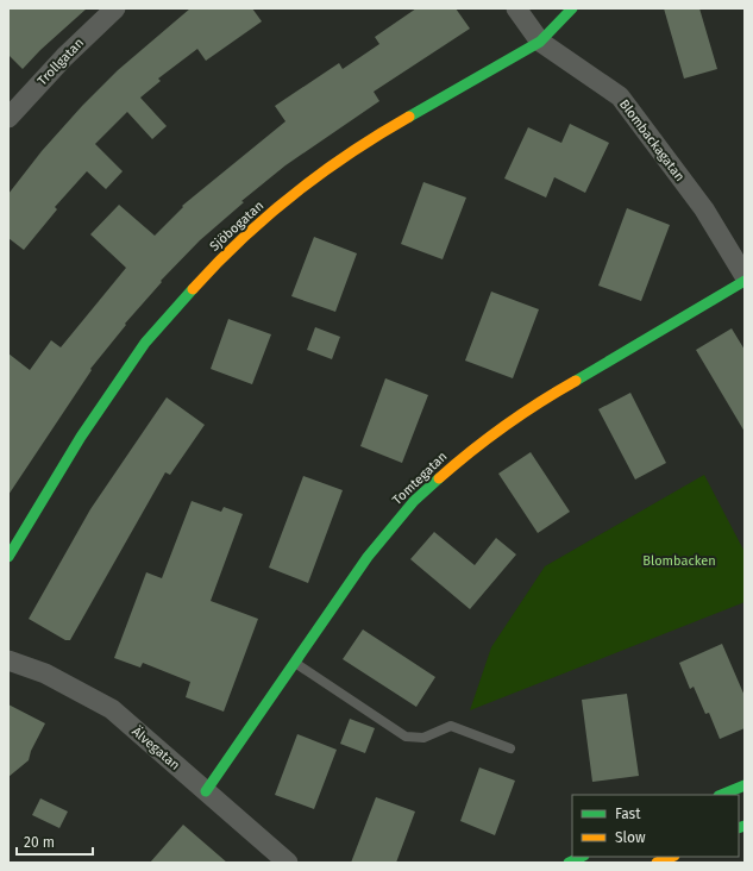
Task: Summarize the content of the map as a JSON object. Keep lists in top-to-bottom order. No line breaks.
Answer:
{"streets":{"street":["Trollgatan","Blombackagatan","Sjöbogatan","Tomtegatan","Älvegatan"]},"crossings":[["Blombackagatan","Sjöbogatan"],["Tomtegatan","Älvegatan"]],"parks":["Blombacken"],"legend":["Fast","Slow"],"scale_bar":"20 m"}
